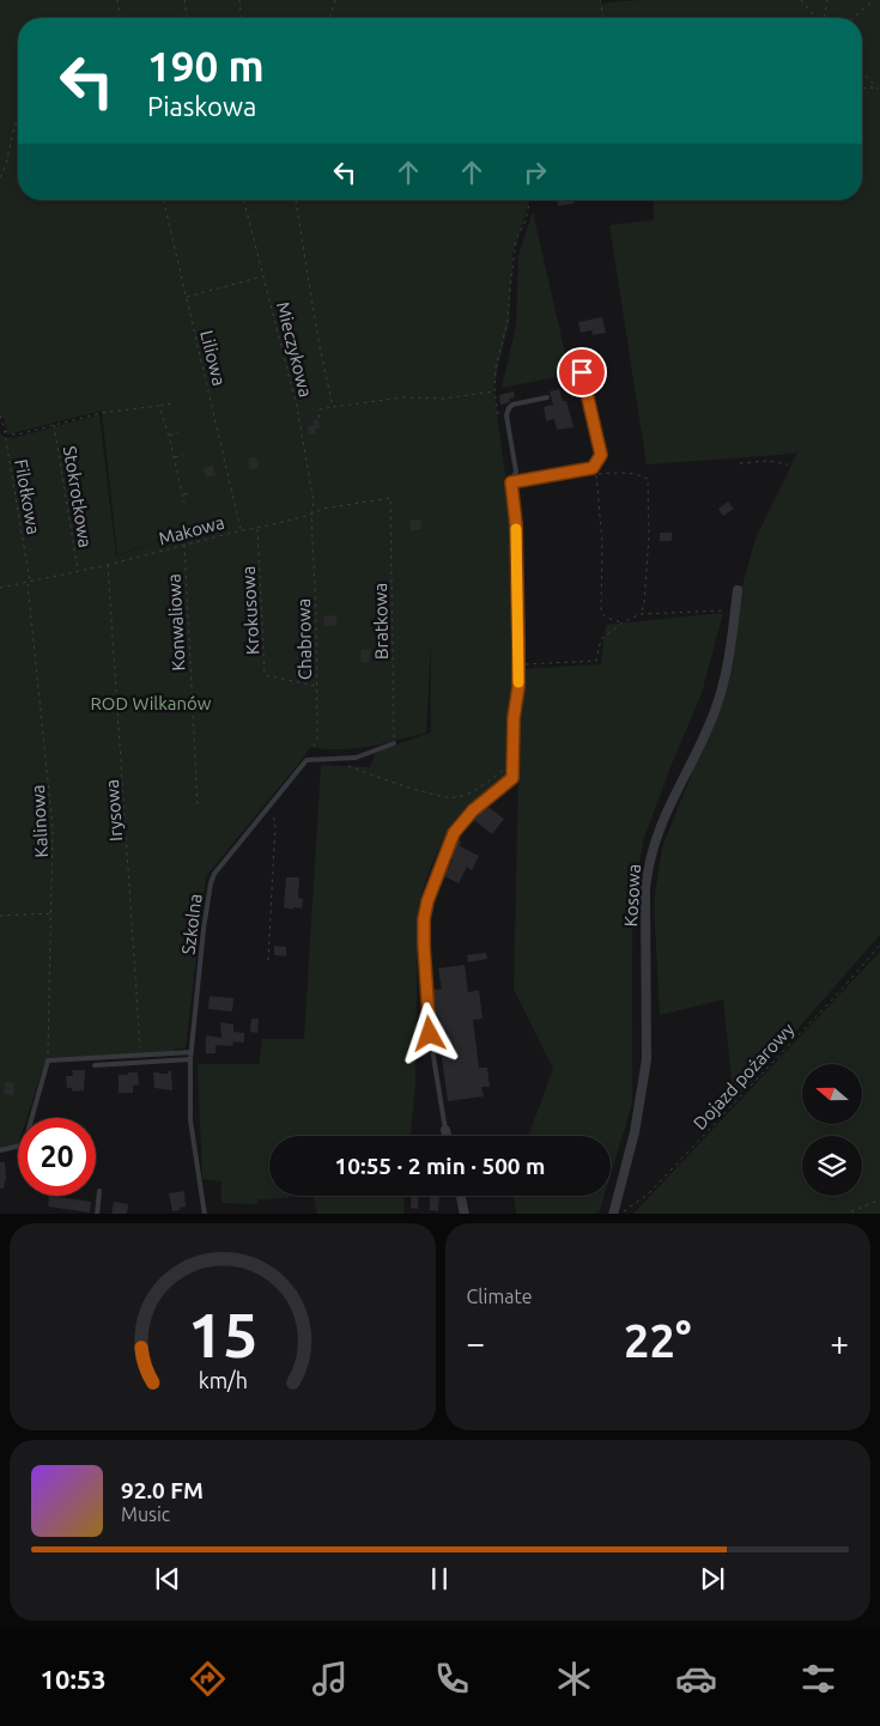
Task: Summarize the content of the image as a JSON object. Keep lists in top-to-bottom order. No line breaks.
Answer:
{"streets":{"street":["Kosowa"],"lane":["Szkolna"],"path":["Mieczykowa","Liliowa","Filołkowa","Stokrotkowa","Makowa","Krokusowa","Bratkowa","Konwaliowa","Chabrowa","Irysowa","Kalinowa","Dojazd pożarowy"]},"crossings":[["Mieczykowa","Makowa"],["Mieczykowa","Chabrowa"],["Liliowa","Makowa"],["Filołkowa","Makowa"],["Filołkowa","Kalinowa"],["Stokrotkowa","Makowa"],["Makowa","Krokusowa"],["Makowa","Bratkowa"],["Makowa","Konwaliowa"],["Makowa","Chabrowa"],["Makowa","Irysowa"],["Makowa","Kalinowa"],["Krokusowa","Chabrowa"],["Chabrowa","Szkolna"]],"parks":["ROD Wilkanów"],"north":"left","page":{"turn":["190 m","Piaskowa"],"limit":"20","trip":"10:55 · 2 min · 500 m","tile":"Climate","heat":["−","22°","+"],"song":["92.0 FM","Music"],"tabs":"10:53","gauge":["15","km/h"]}}
